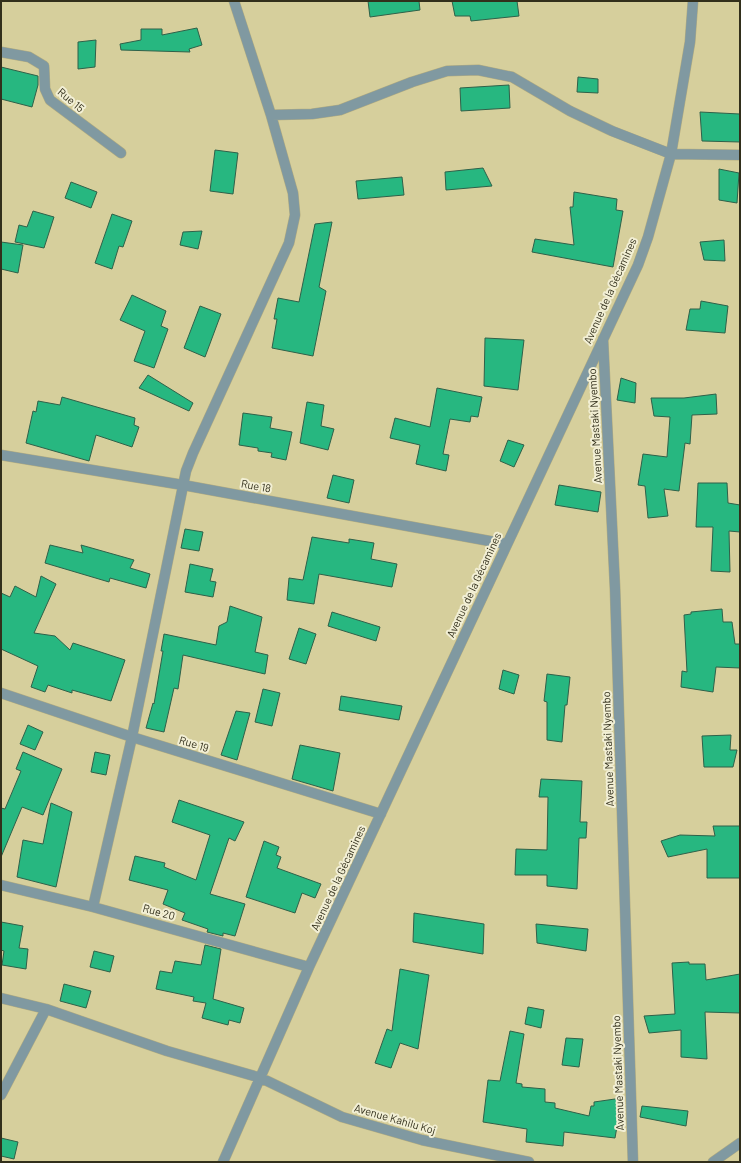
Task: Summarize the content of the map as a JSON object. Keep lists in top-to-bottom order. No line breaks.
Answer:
{"streets":{"street":["Rue 15","Avenue de la Gécamines","Avenue Mastaki Nyembo","Rue 18","Rue 19","Rue 20","Avenue Kahilu Koj"]},"crossings":[["Avenue de la Gécamines","Avenue Mastaki Nyembo"],["Avenue de la Gécamines","Rue 18"],["Avenue de la Gécamines","Rue 19"],["Avenue de la Gécamines","Rue 20"],["Avenue de la Gécamines","Avenue Kahilu Koj"]]}
